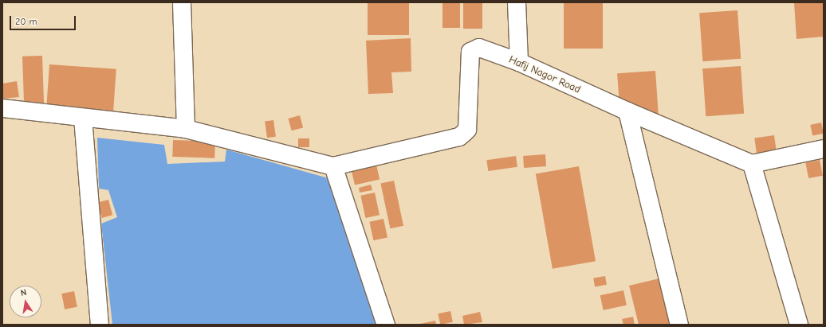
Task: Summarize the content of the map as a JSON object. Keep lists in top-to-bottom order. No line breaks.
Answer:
{"streets":{"street":["Hafij Nagor Road"]},"scale_bar":"20 m","north":"top"}
